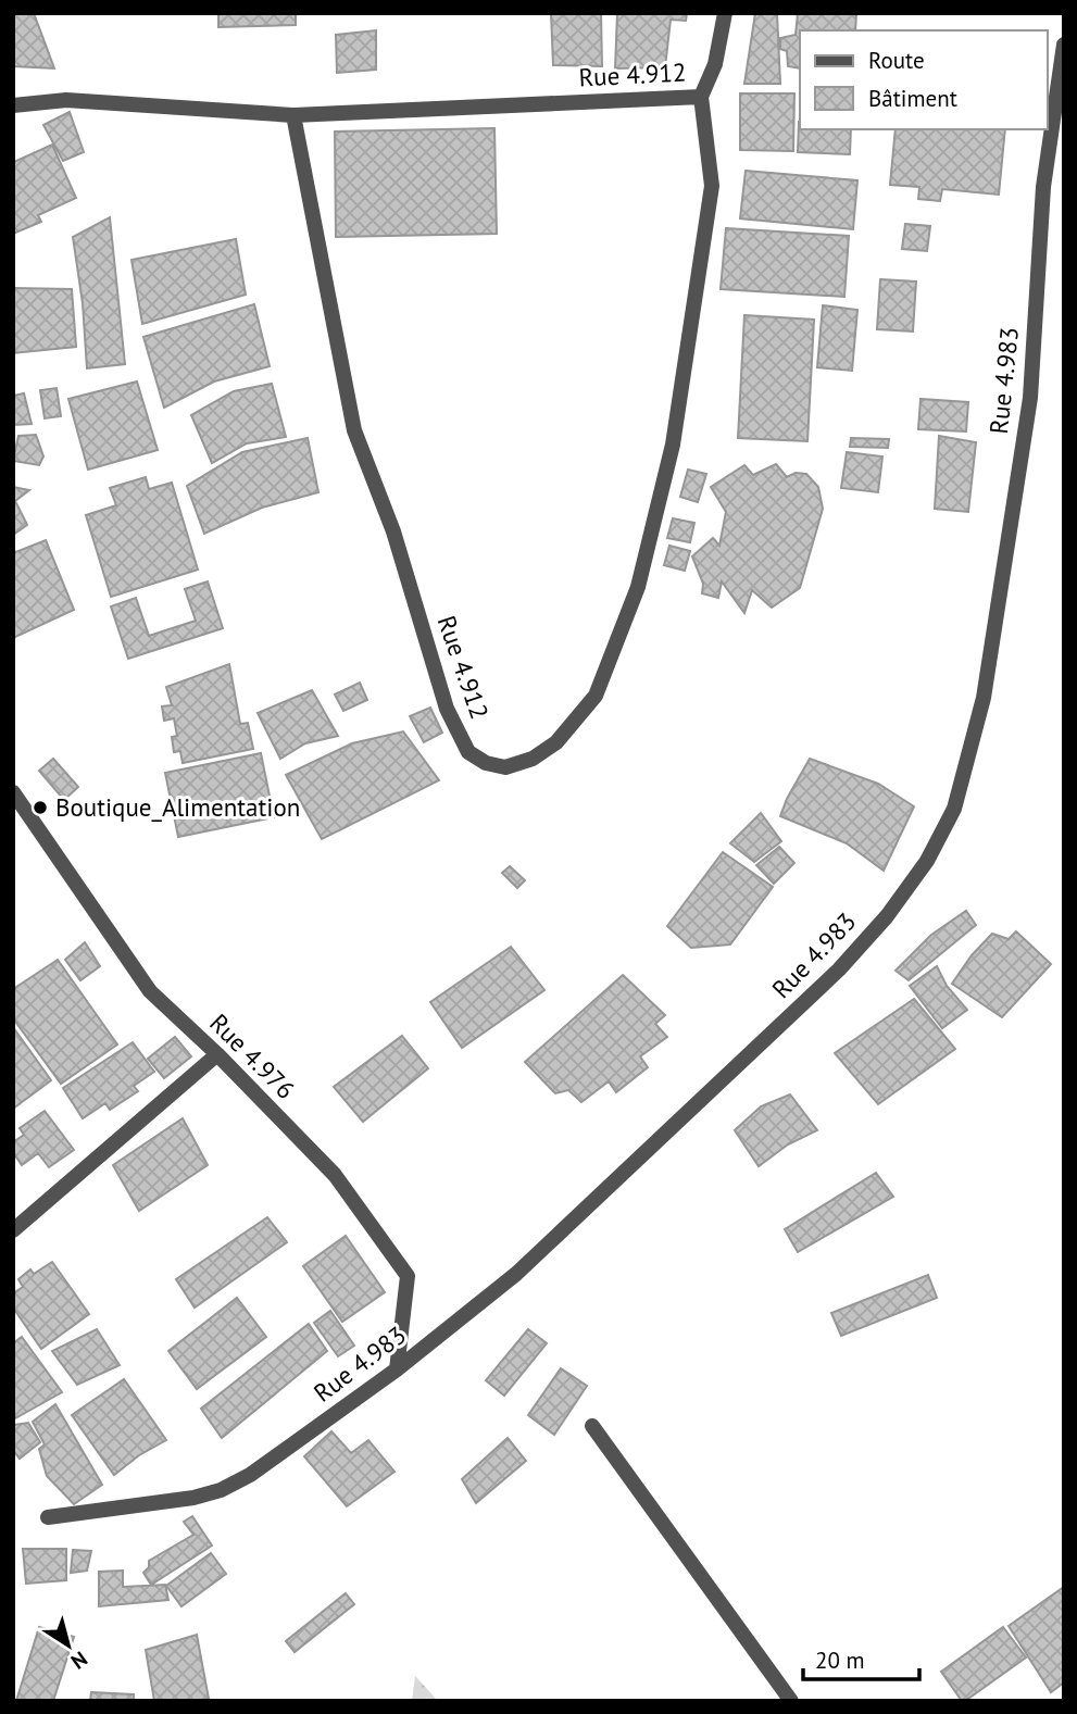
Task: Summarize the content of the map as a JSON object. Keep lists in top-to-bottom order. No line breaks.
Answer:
{"streets":{"street":["Rue 4.912","Rue 4.983","Rue 4.976"]},"crossings":[["Rue 4.983","Rue 4.976"]],"places":["Boutique_Alimentation"],"legend":["Route","Bâtiment"],"scale_bar":"20 m","north":"bottom right"}
